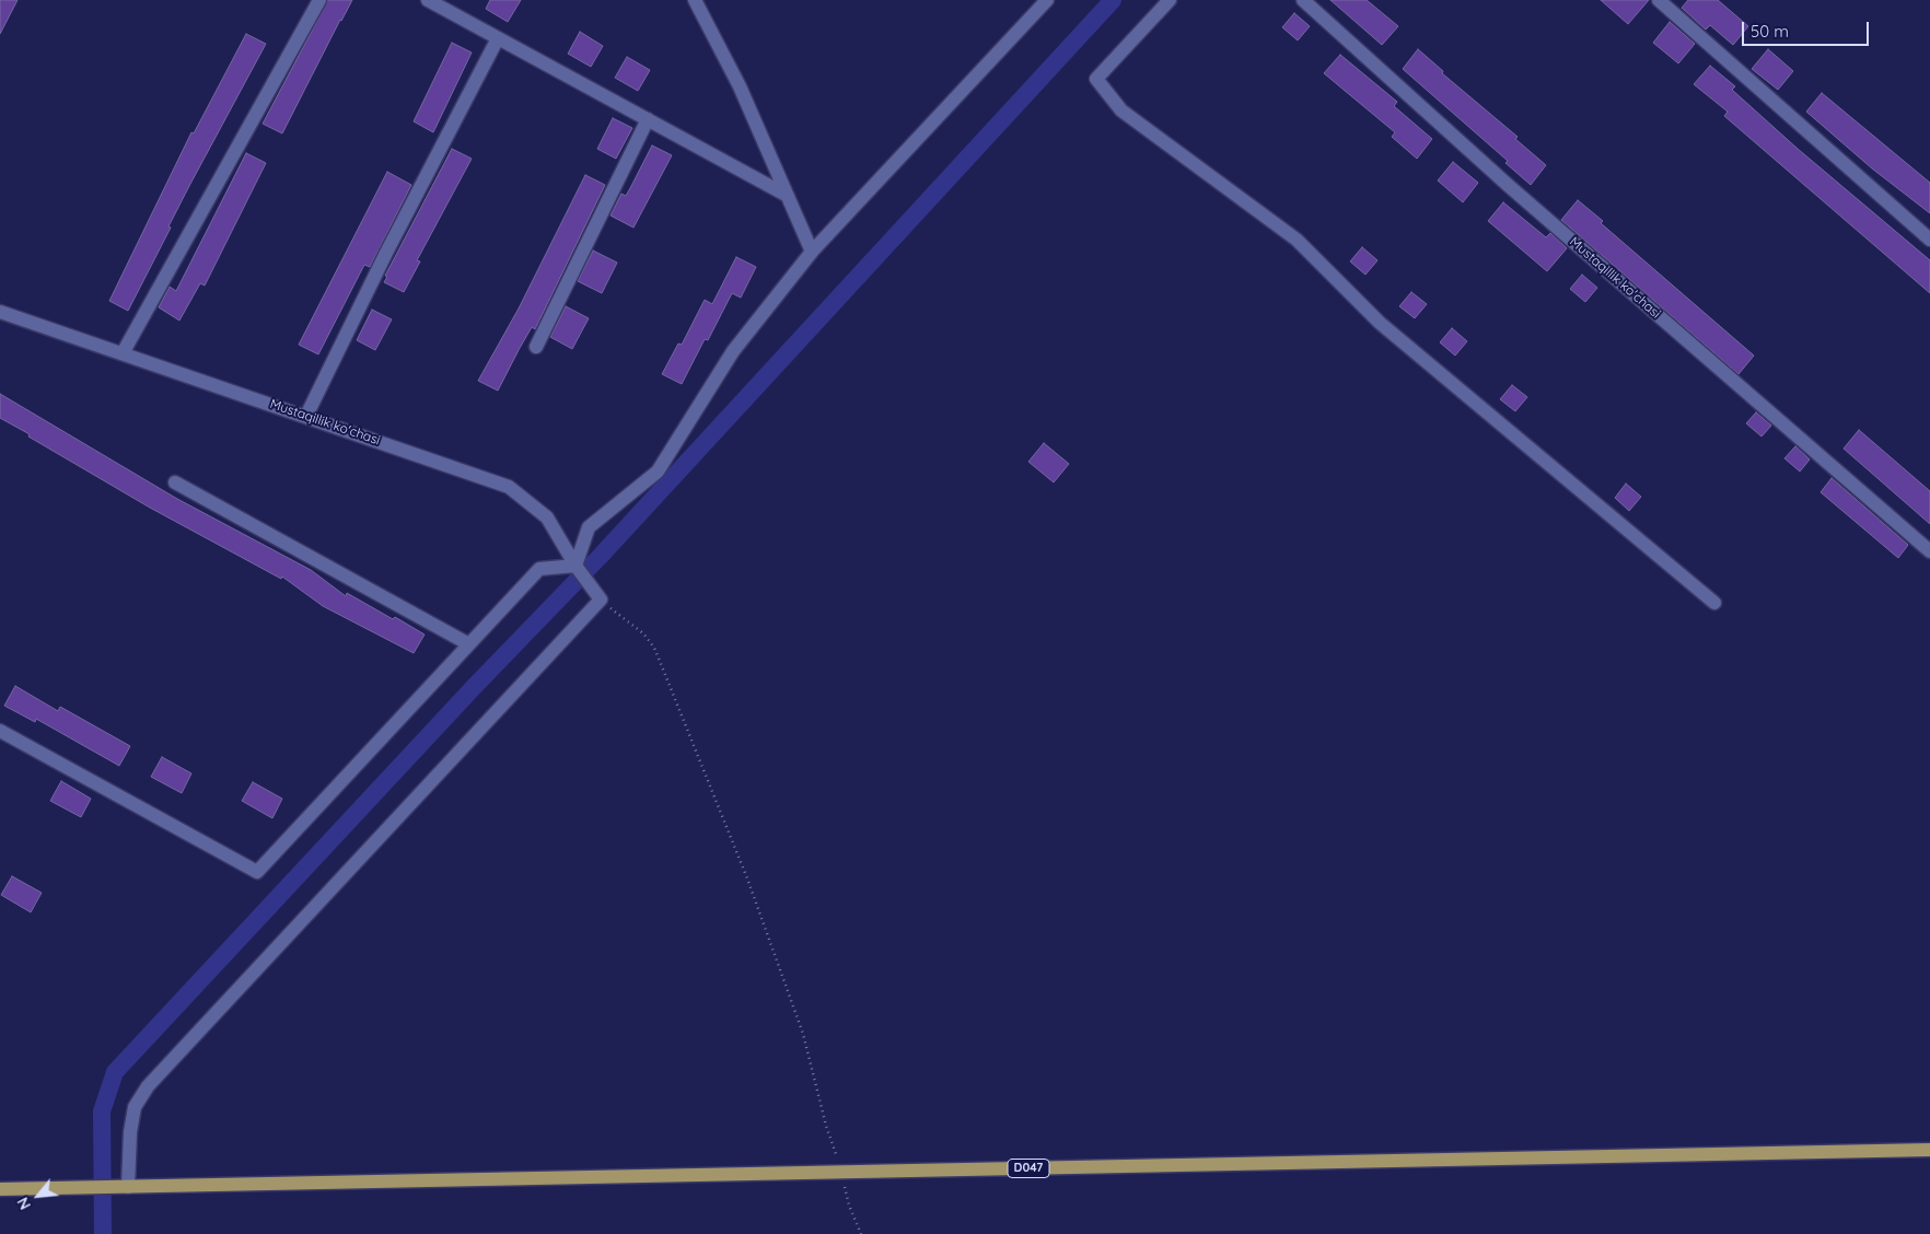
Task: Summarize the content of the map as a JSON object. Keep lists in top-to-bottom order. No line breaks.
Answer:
{"streets":{"main road":["D047"],"street":["Mustaqillik ko'chasi"]},"scale_bar":"50 m","north":"bottom left"}
